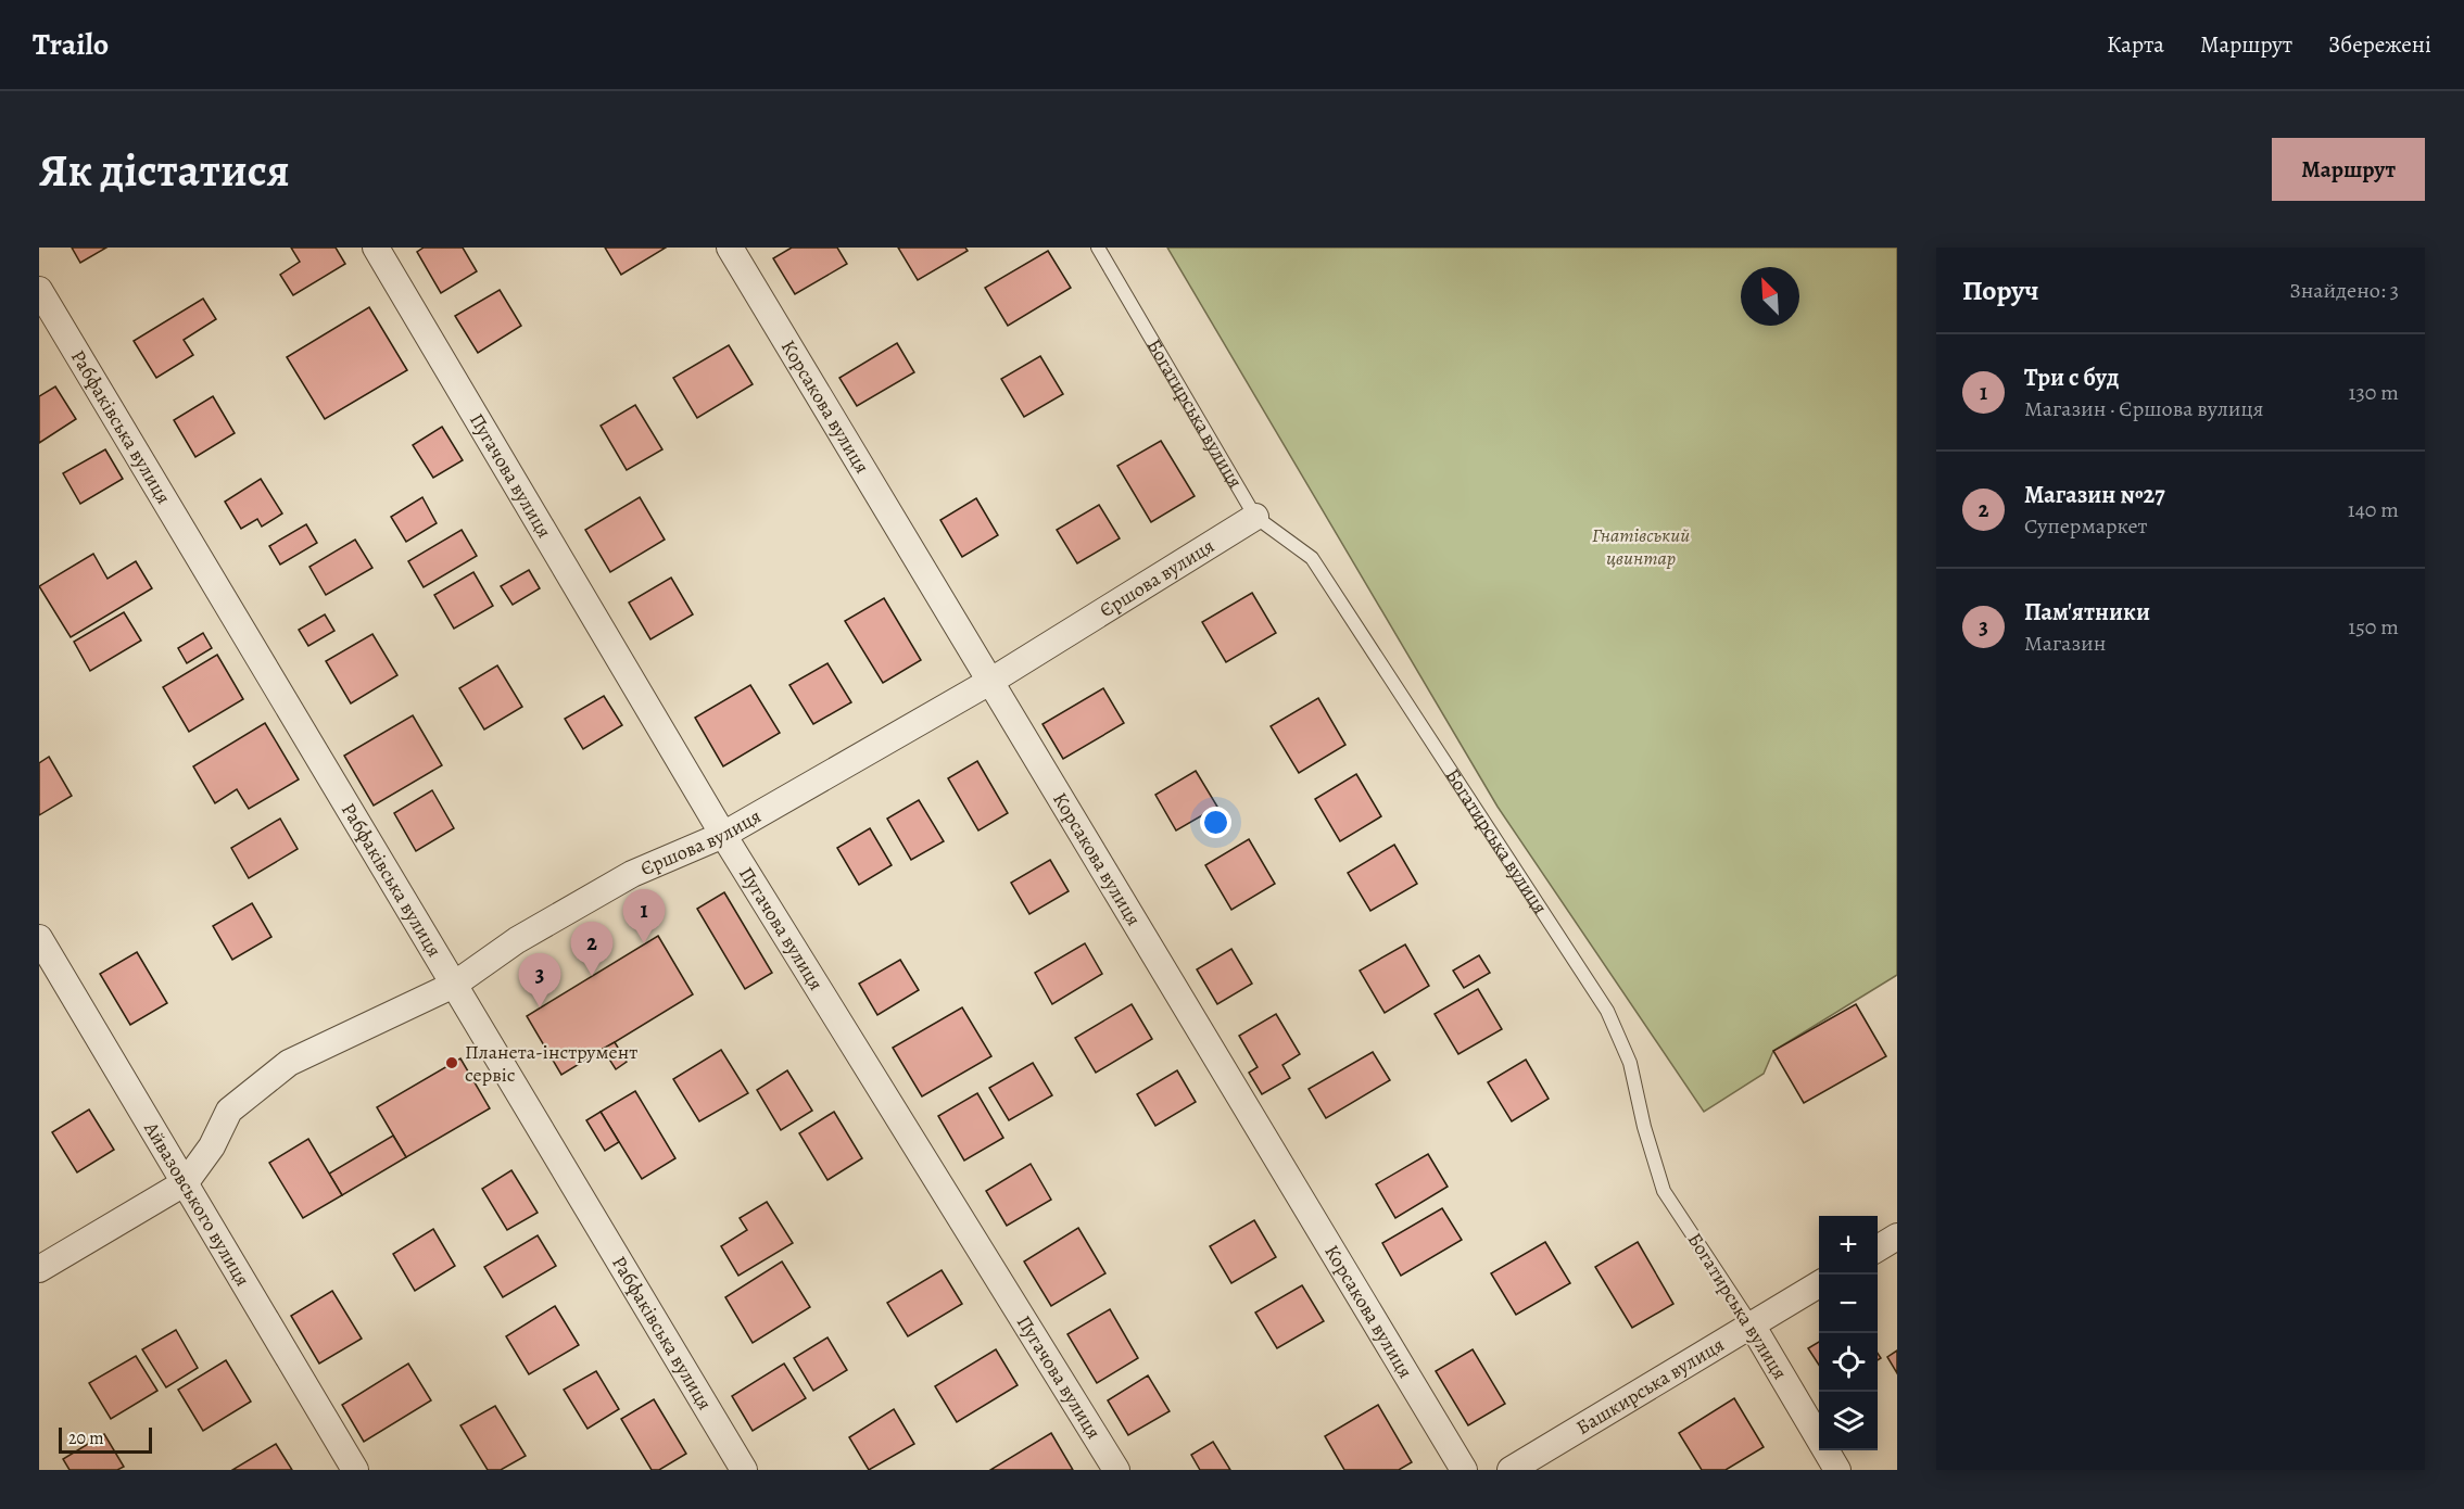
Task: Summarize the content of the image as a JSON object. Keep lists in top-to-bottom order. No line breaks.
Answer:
{"streets":{"street":["Корсакова вулиця","Богатирська вулиця","Рабфаківська вулиця","Пугачова вулиця","Єршова вулиця","Айвазовського вулиця","Башкирська вулиця"]},"crossings":[["Корсакова вулиця","Єршова вулиця"],["Богатирська вулиця","Єршова вулиця"],["Богатирська вулиця","Башкирська вулиця"],["Рабфаківська вулиця","Єршова вулиця"],["Пугачова вулиця","Єршова вулиця"],["Єршова вулиця","Айвазовського вулиця"]],"parks":["Гнатівський цвинтар"],"places":["Планета-інструмент сервіс"],"scale_bar":"20 m","north":"top left","page":{"header":"Trailo","nav":["Карта","Маршрут","Збережені"],"buttons":"Маршрут","title":"Як дістатися","heading":["Поруч","Знайдено: 3"],"list":[{"mark":"1","name":"Три с буд","note":"Магазин · Єршова вулиця","value":"130 m"},{"mark":"2","name":"Магазин №27","note":"Супермаркет","value":"140 m"},{"mark":"3","name":"Пам'ятники","note":"Магазин","value":"150 m"}],"pins":["1","2","3"],"map_buttons":["+","−"],"scale":"20 m"}}
